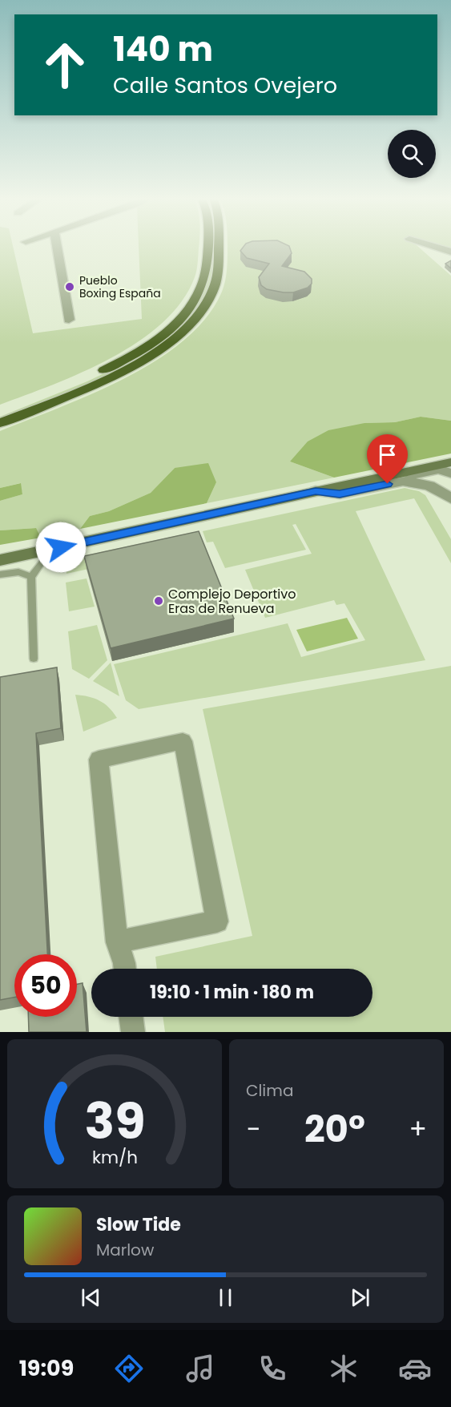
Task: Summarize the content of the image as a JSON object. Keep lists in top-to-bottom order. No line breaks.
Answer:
{"places":["Pueblo Boxing España","Complejo Deportivo Eras de Renueva"],"page":{"turn":["140 m","Calle Santos Ovejero"],"limit":"50","trip":"19:10 · 1 min · 180 m","tile":"Clima","heat":["−","20°","+"],"song":["Slow Tide","Marlow"],"tabs":"19:09","gauge":["39","km/h"]}}
